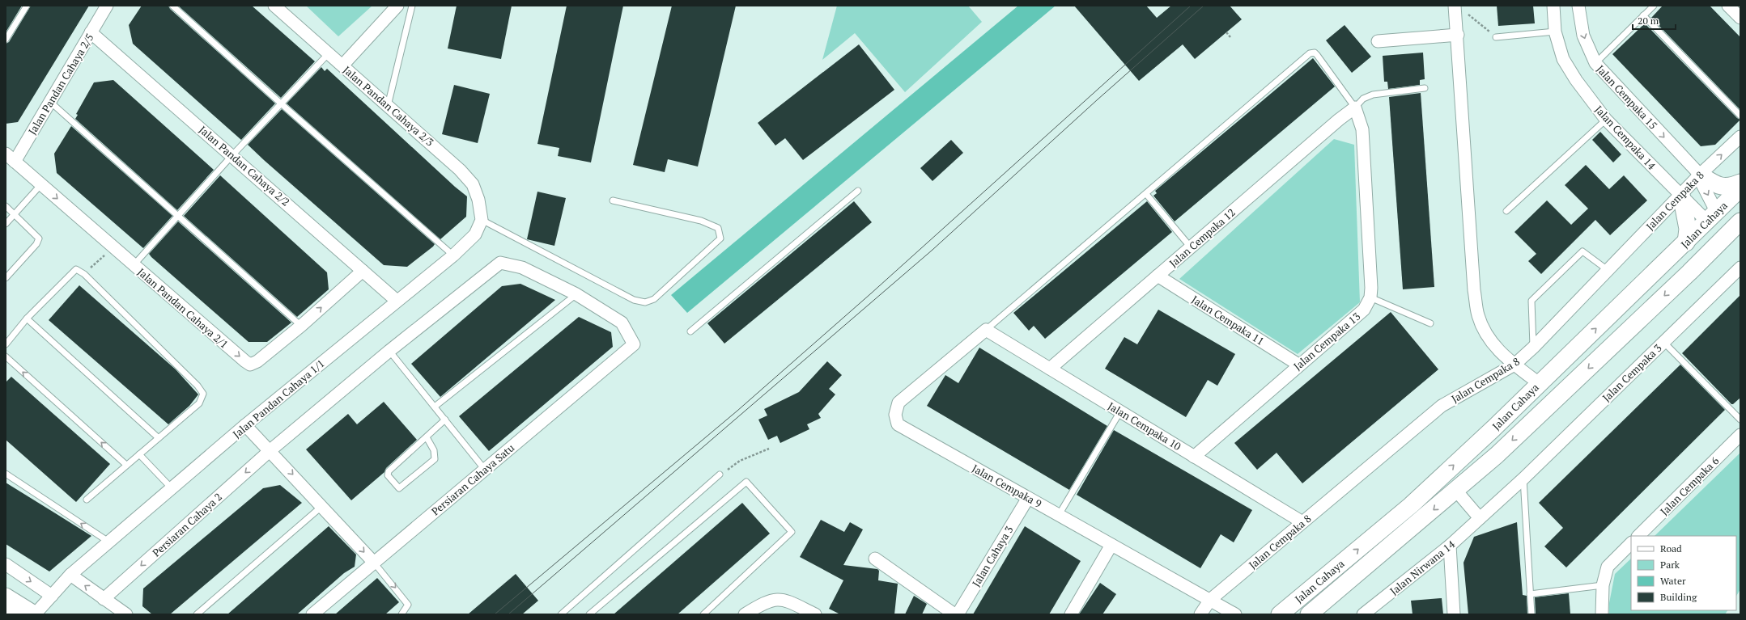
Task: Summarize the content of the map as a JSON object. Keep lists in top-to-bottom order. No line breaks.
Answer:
{"streets":{"main road":["Jalan Cahaya"],"street":["Jalan Pandan Cahaya 2/5","Jalan Cempaka 15","Jalan Pandan Cahaya 2/3","Jalan Cempaka 14","Jalan Pandan Cahaya 2/2","Jalan Cempaka 8","Jalan Cempaka 12","Jalan Pandan Cahaya 2/1","Jalan Cempaka 11","Jalan Cempaka 13","Jalan Cempaka 3","Jalan Pandan Cahaya 1/1","Jalan Cempaka 10","Persiaran Cahaya Satu","Jalan Cempaka 9","Jalan Cempaka 6","Persiaran Cahaya 2","Jalan Cahaya 3","Jalan Nirwana 14"]},"crossings":[["Jalan Pandan Cahaya 2/5","Jalan Pandan Cahaya 2/2"],["Jalan Pandan Cahaya 2/5","Jalan Pandan Cahaya 2/1"],["Jalan Cempaka 15","Jalan Cempaka 8"],["Jalan Pandan Cahaya 2/3","Jalan Pandan Cahaya 1/1"],["Jalan Cempaka 14","Jalan Cempaka 8"],["Jalan Cempaka 14","Jalan Cahaya"],["Jalan Pandan Cahaya 2/2","Jalan Pandan Cahaya 2/1"],["Jalan Pandan Cahaya 2/2","Jalan Pandan Cahaya 1/1"],["Jalan Cempaka 8","Jalan Cempaka 10"],["Jalan Cempaka 8","Jalan Cempaka 9"],["Jalan Cempaka 12","Jalan Cempaka 11"],["Jalan Cempaka 12","Jalan Cempaka 13"],["Jalan Cempaka 12","Jalan Cempaka 10"],["Jalan Cempaka 11","Jalan Cempaka 13"],["Jalan Cempaka 13","Jalan Cempaka 10"],["Jalan Cempaka 3","Jalan Nirwana 14"],["Jalan Cempaka 10","Jalan Cempaka 9"],["Persiaran Cahaya Satu","Persiaran Cahaya 2"],["Jalan Cempaka 9","Jalan Cahaya 3"]],"one_way":["Jalan Cempaka 15"],"legend":["Road","Park","Water","Building"],"scale_bar":"20 m"}
